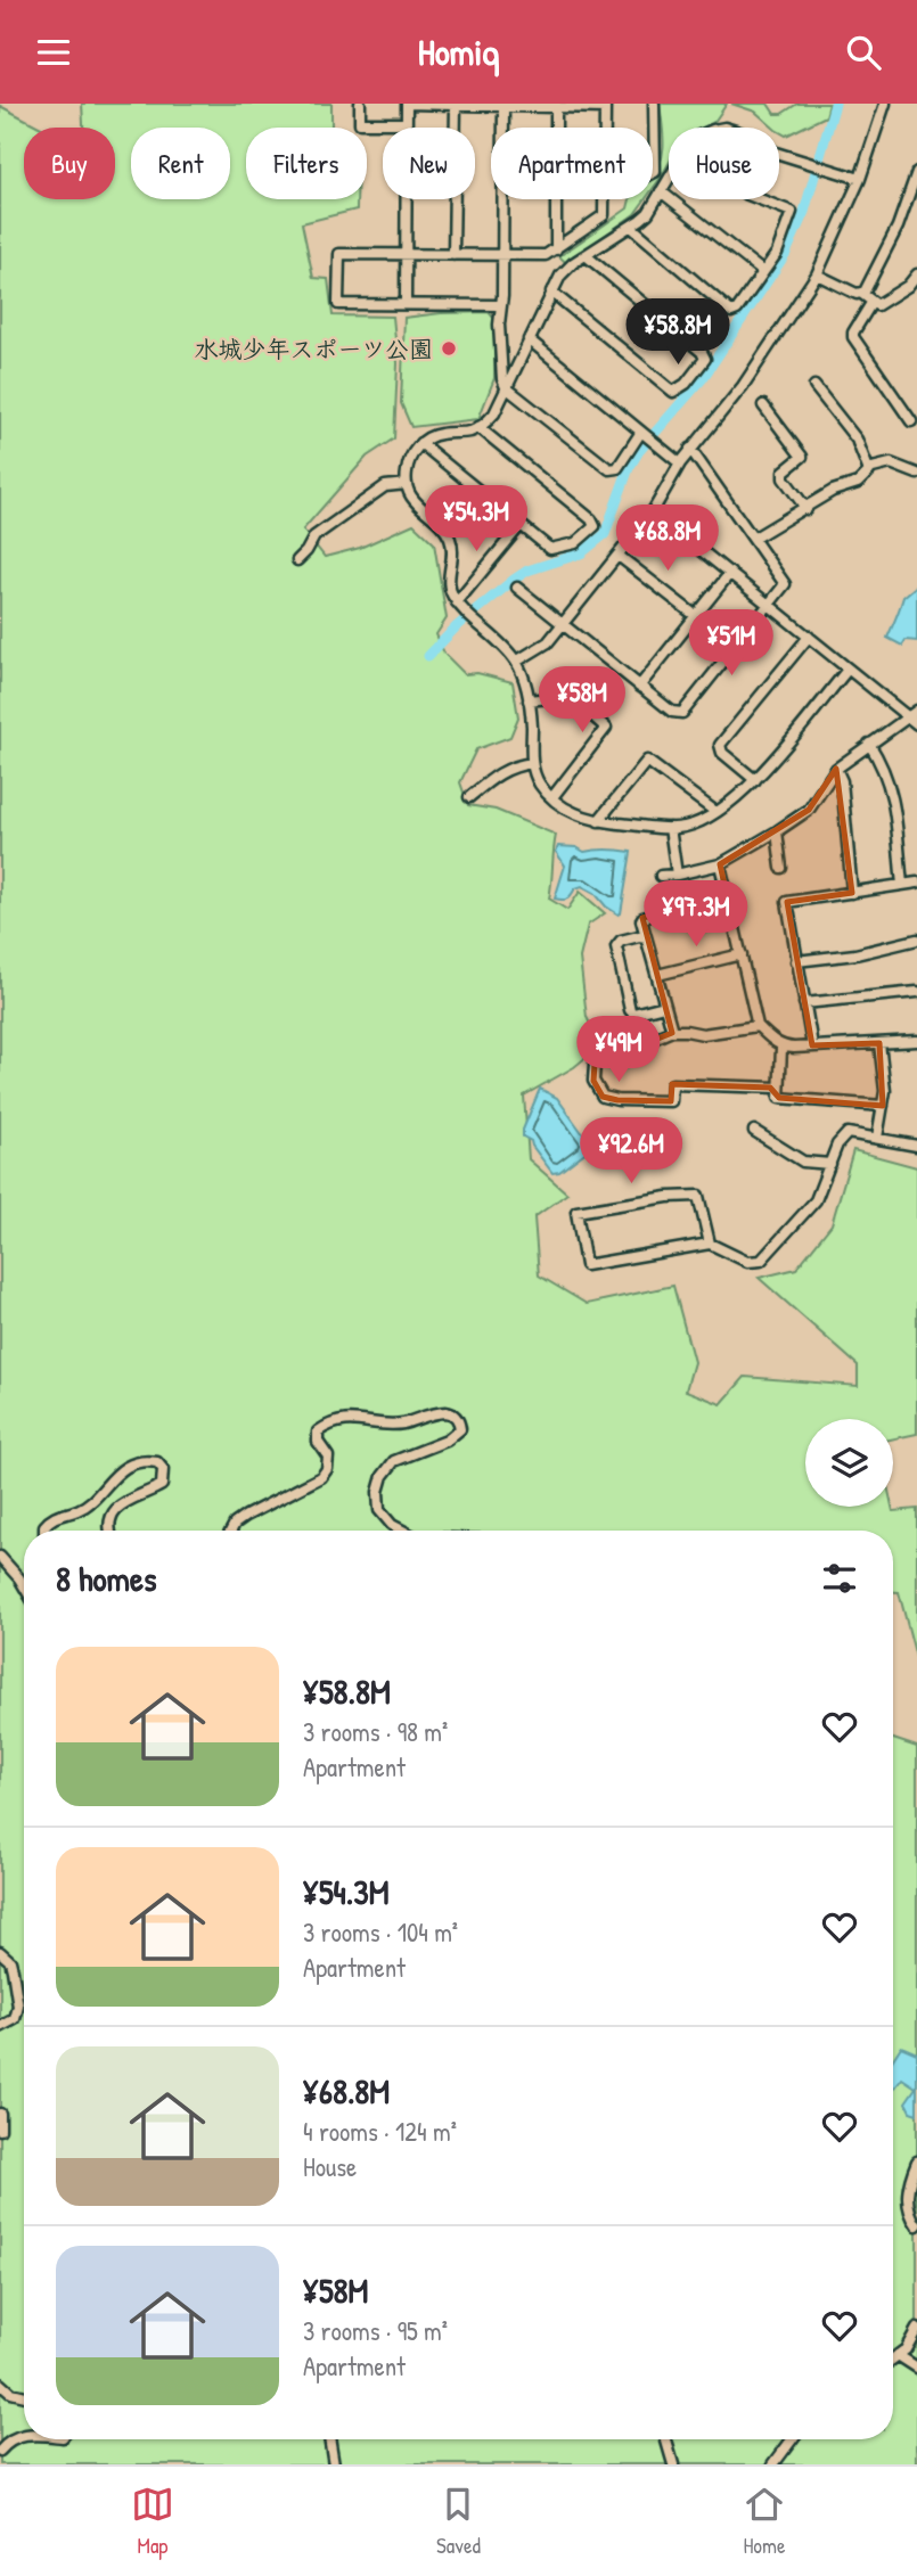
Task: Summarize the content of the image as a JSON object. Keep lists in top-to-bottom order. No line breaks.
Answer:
{"places":["水城少年スポーツ公園"],"page":{"header":"Homiq","chip":["Buy","Rent","Filters","New","Apartment","House"],"price":["¥58.8M","¥54.3M","¥68.8M","¥51M","¥58M","¥97.3M","¥49M","¥92.6M"],"heading":"8 homes","list":[{"name":"¥58.8M","note":"3 rooms · 98 m² · Apartment"},{"name":"¥54.3M","note":"3 rooms · 104 m² · Apartment"},{"name":"¥68.8M","note":"4 rooms · 124 m² · House"},{"name":"¥58M","note":"3 rooms · 95 m² · Apartment"}],"tabs":["Map","Saved","Home"]}}
